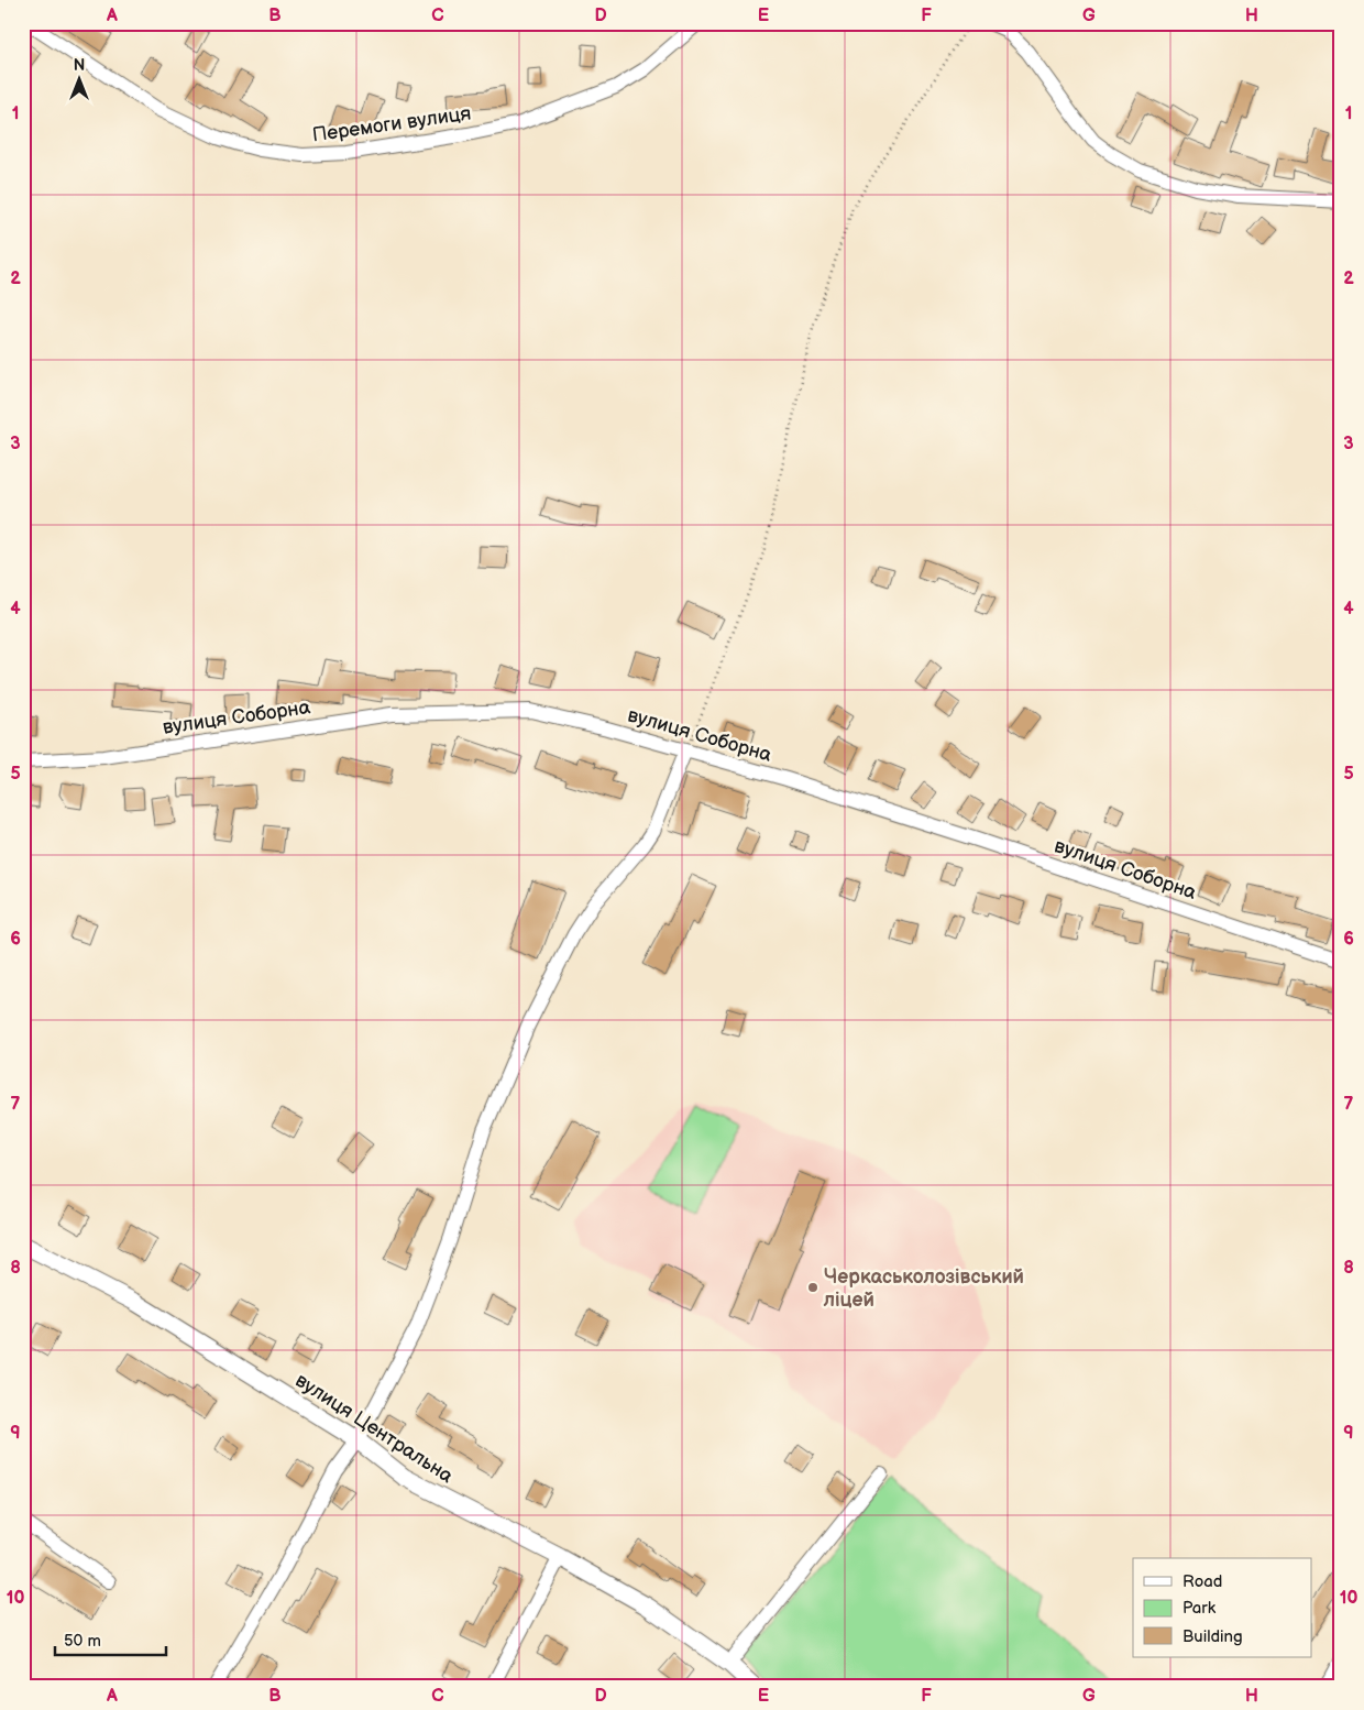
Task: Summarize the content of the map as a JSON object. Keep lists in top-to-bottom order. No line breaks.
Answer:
{"streets":{"street":["Перемоги вулиця","вулиця Соборна","вулиця Центральна"]},"places":["Черкаськолозівський ліцей"],"legend":["Road","Park","Building"],"scale_bar":"50 m","north":"top","grid":{"columns":["A","B","C","D","E","F","G","H"],"rows":["1","2","3","4","5","6","7","8","9","10"]}}
